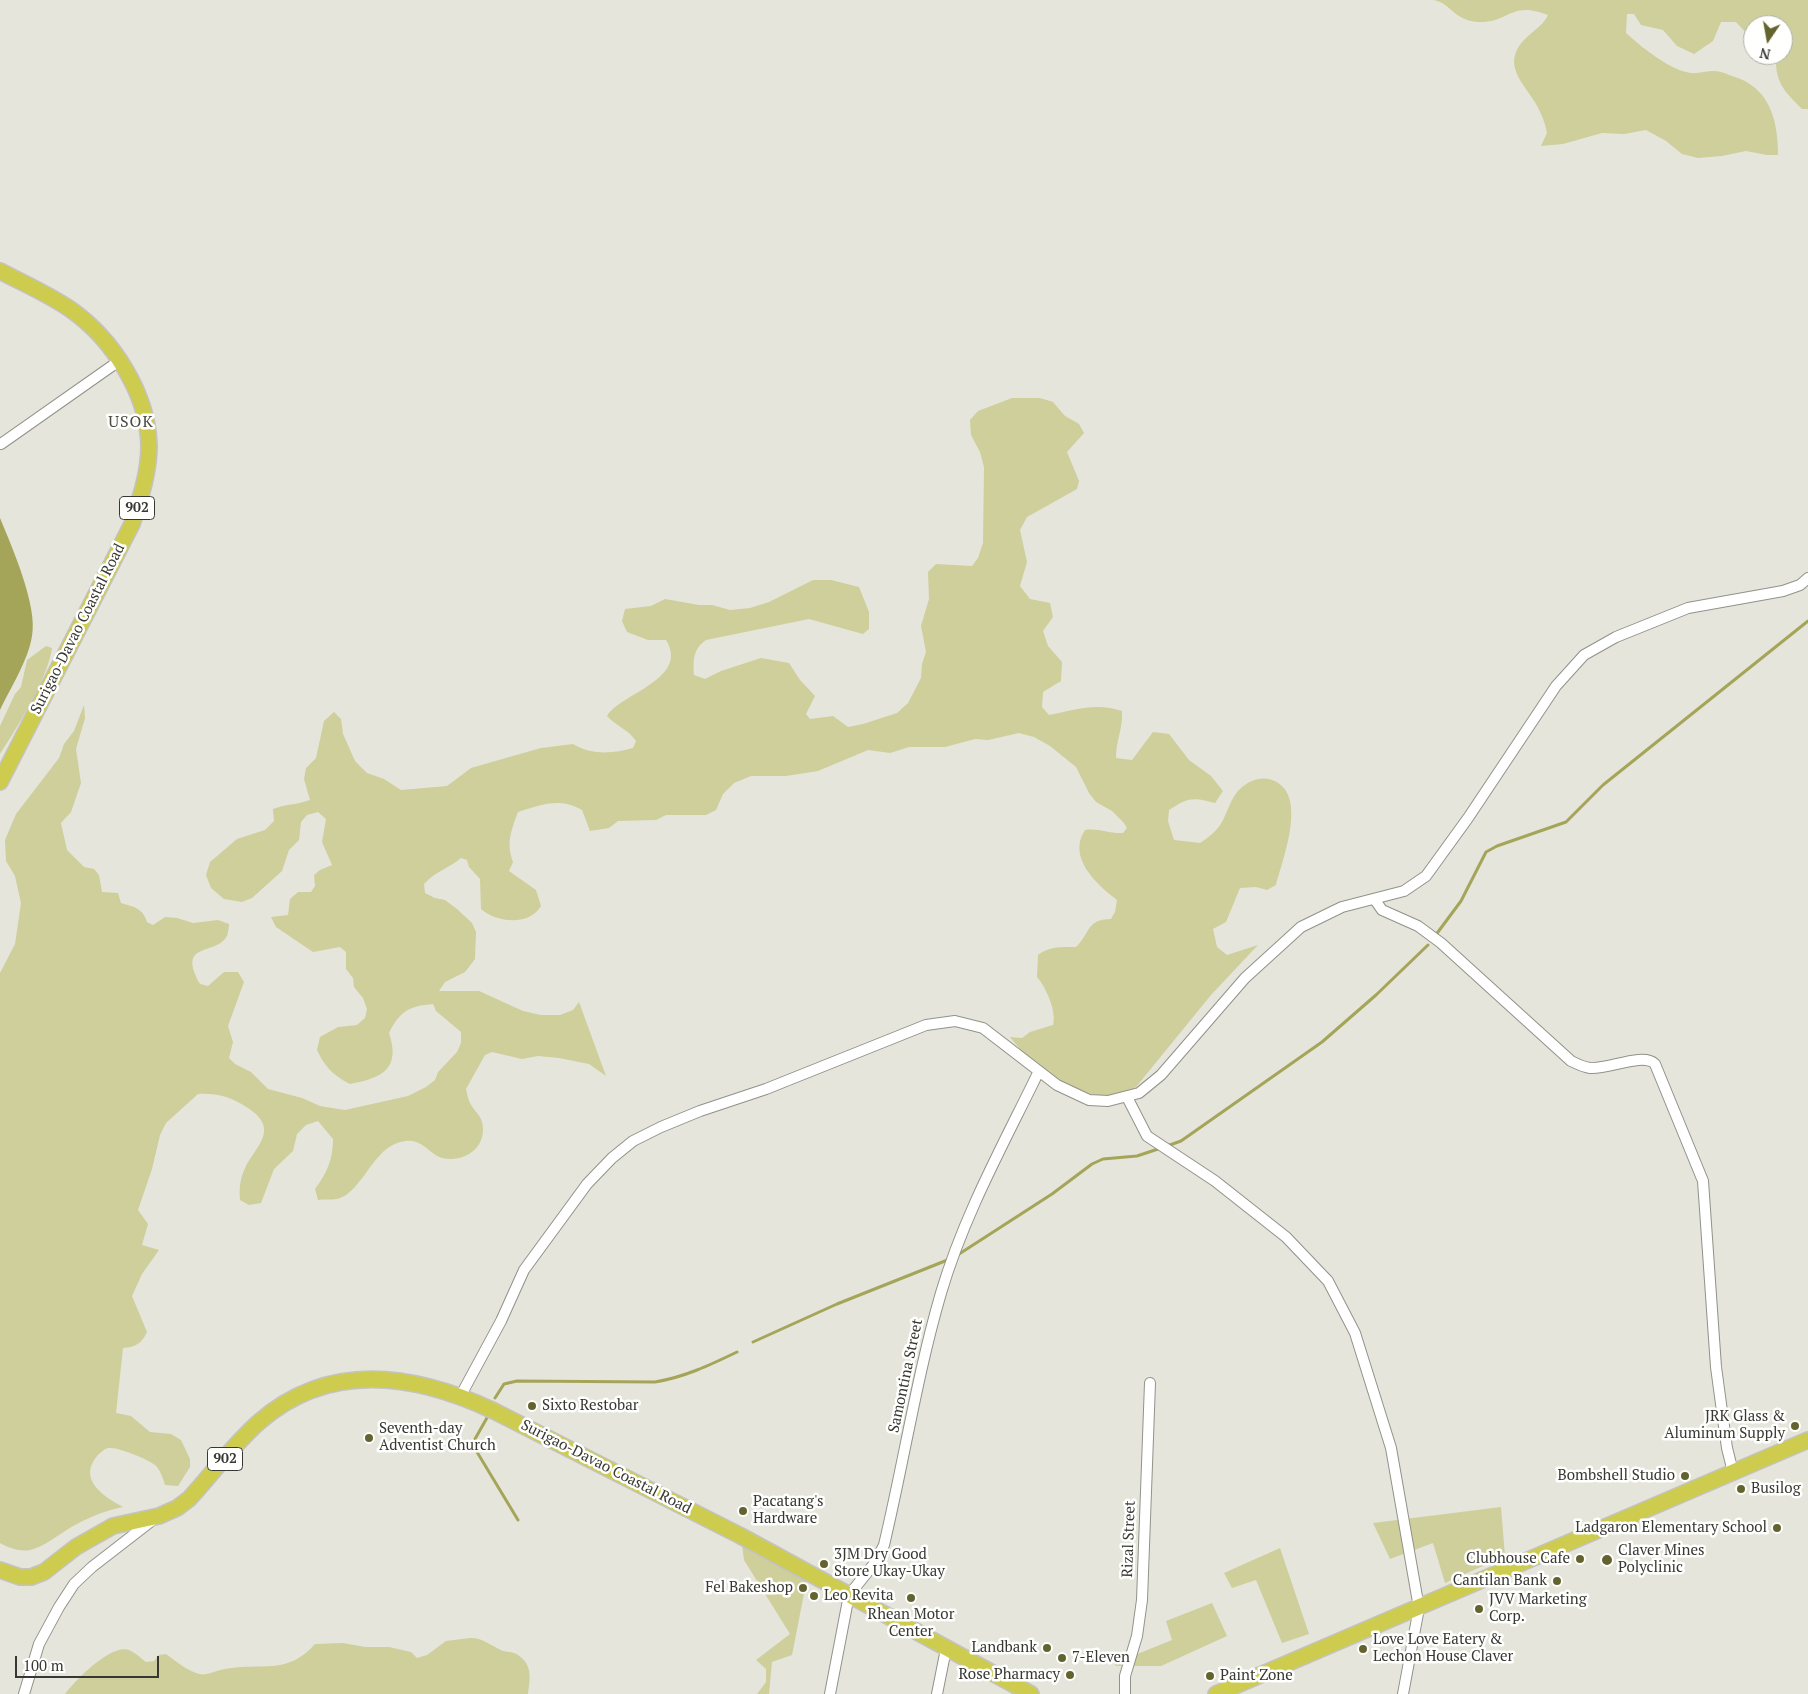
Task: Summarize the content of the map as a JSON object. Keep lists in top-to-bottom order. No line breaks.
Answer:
{"streets":{"highway":["902","Surigao-Davao Coastal Road"],"street":["Samontina Street","Rizal Street"]},"crossings":[["Surigao-Davao Coastal Road","Samontina Street"]],"districts":["USOK"],"places":["Sixto Restobar","JRK Glass & Aluminum Supply","Seventh-day Adventist Church","Bombshell Studio","Busilog","Pacatang's Hardware","Ladgaron Elementary School","Clubhouse Cafe","Claver Mines Polyclinic","3JM Dry Good Store Ukay-Ukay","Cantilan Bank","Fel Bakeshop","Leo Revita","Rhean Motor Center","JVV Marketing Corp.","Landbank","Love Love Eatery & Lechon House Claver","7-Eleven","Rose Pharmacy","Paint Zone"],"scale_bar":"100 m","north":"bottom"}
